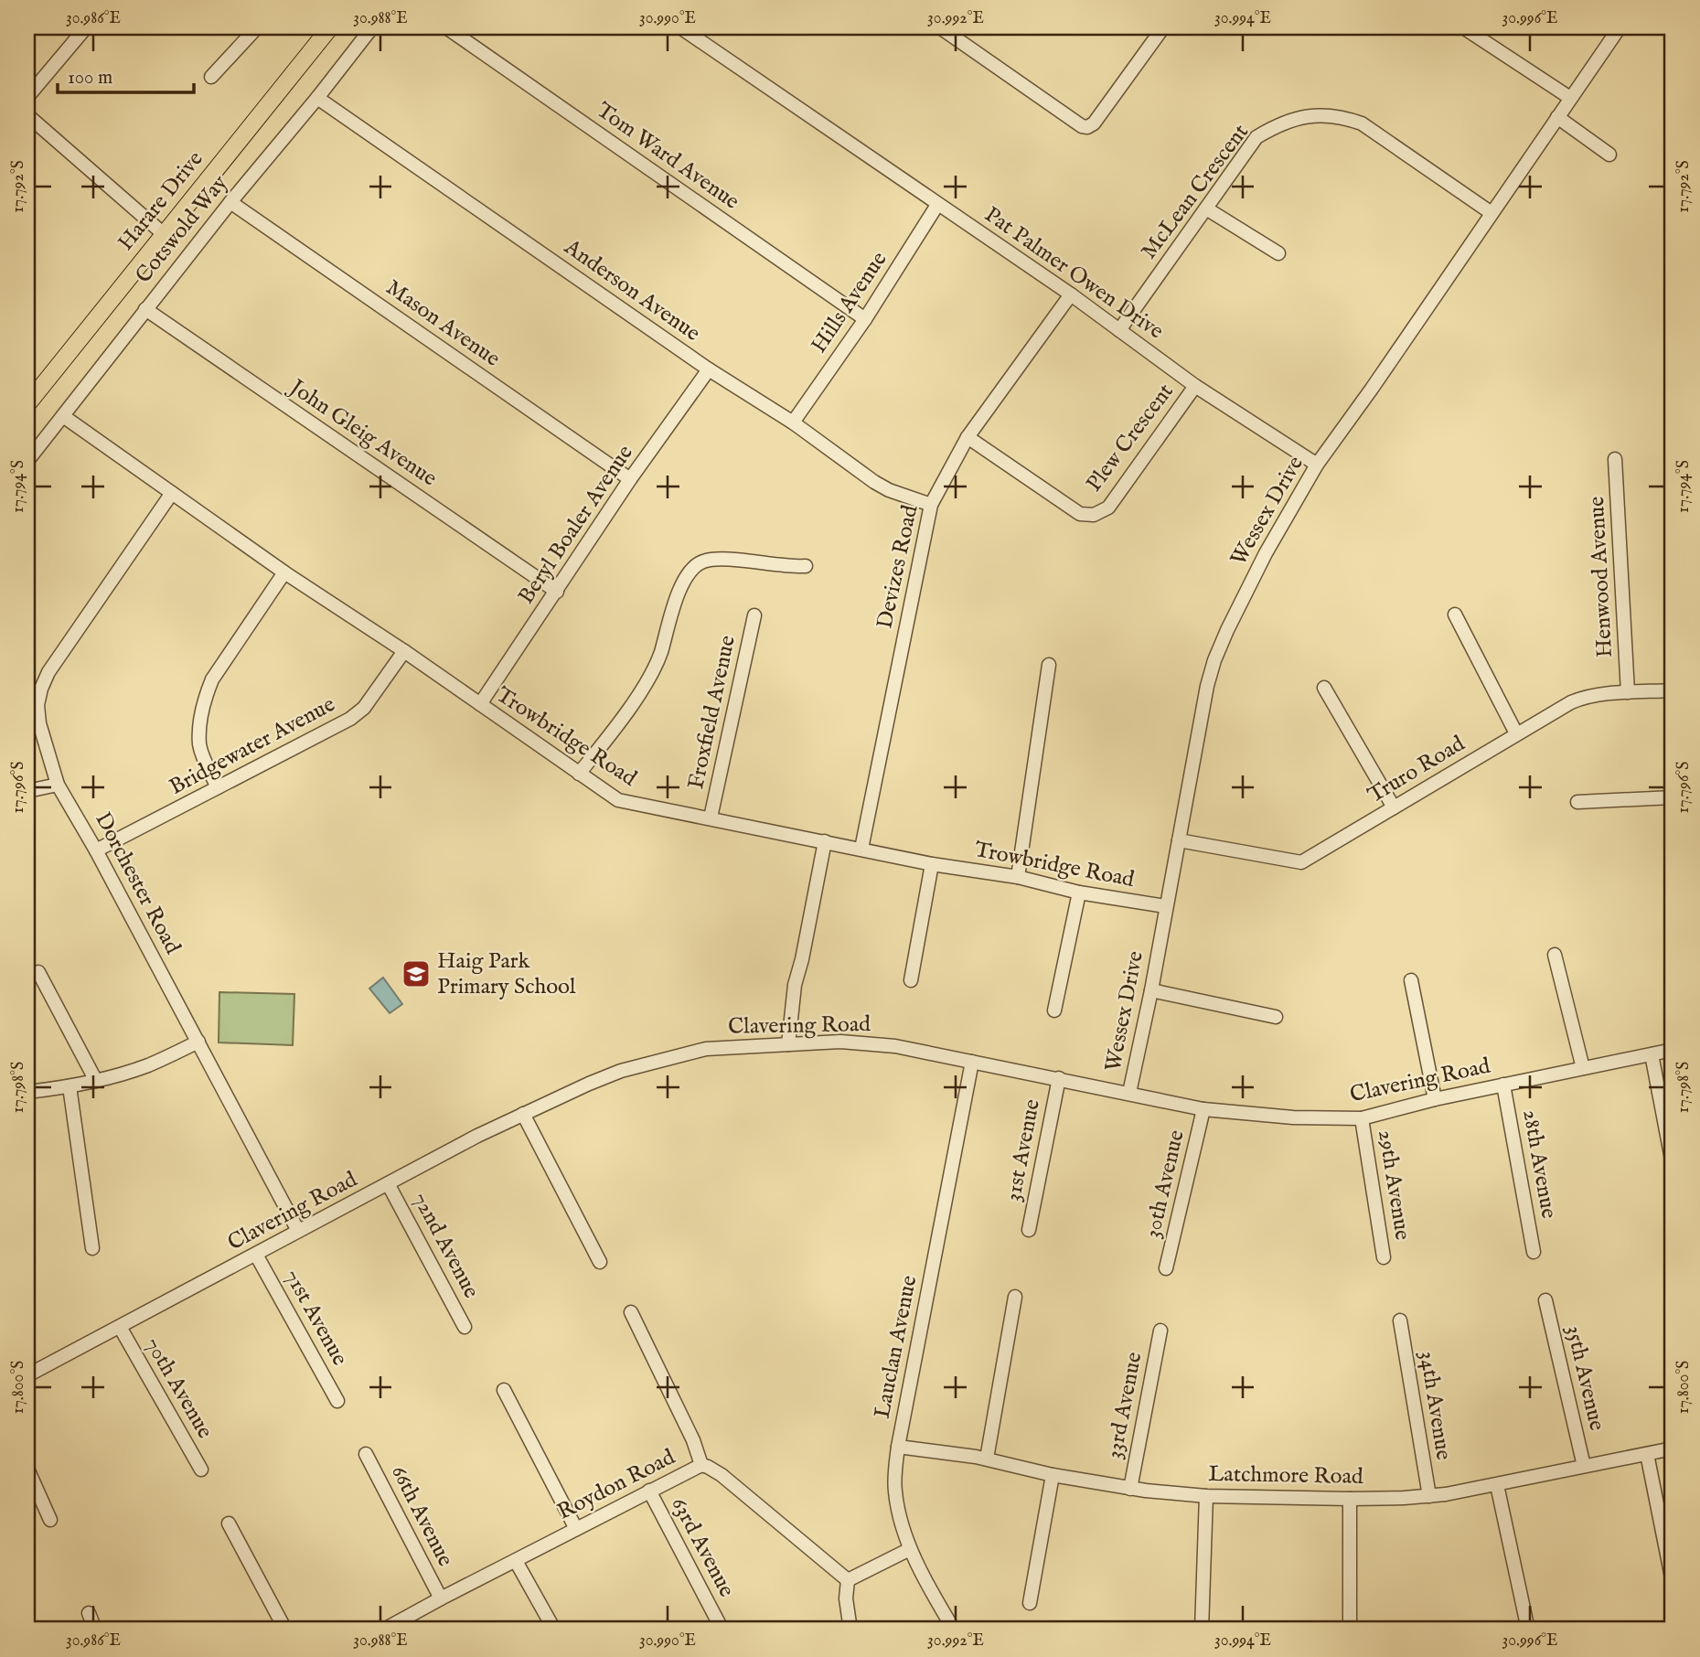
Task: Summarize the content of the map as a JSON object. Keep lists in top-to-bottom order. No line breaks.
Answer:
{"streets":{"main road":["Harare Drive"],"street":["Tom Ward Avenue","McLean Crescent","Cotswold Way","Pat Palmer Owen Drive","Anderson Avenue","Hills Avenue","Mason Avenue","John Gleig Avenue","Plew Crescent","Wessex Drive","Beryl Boaler Avenue","Devizes Road","Henwood Avenue","Froxfield Avenue","Trowbridge Road","Bridgewater Avenue","Truro Road","Dorchester Road","Clavering Road","31st Avenue","28th Avenue","30th Avenue","29th Avenue","72nd Avenue","71st Avenue","Lauclan Avenue","35th Avenue","70th Avenue","33rd Avenue","34th Avenue","Latchmore Road","Roydon Road","66th Avenue","63rd Avenue"]},"crossings":[["Tom Ward Avenue","Hills Avenue"],["McLean Crescent","Pat Palmer Owen Drive"],["McLean Crescent","Wessex Drive"],["Cotswold Way","Anderson Avenue"],["Cotswold Way","Mason Avenue"],["Cotswold Way","John Gleig Avenue"],["Cotswold Way","Trowbridge Road"],["Pat Palmer Owen Drive","Hills Avenue"],["Pat Palmer Owen Drive","Plew Crescent"],["Pat Palmer Owen Drive","Wessex Drive"],["Pat Palmer Owen Drive","Devizes Road"],["Anderson Avenue","Hills Avenue"],["Anderson Avenue","Beryl Boaler Avenue"],["Anderson Avenue","Devizes Road"],["Mason Avenue","Beryl Boaler Avenue"],["John Gleig Avenue","Beryl Boaler Avenue"],["Plew Crescent","Devizes Road"],["Wessex Drive","Trowbridge Road"],["Wessex Drive","Truro Road"],["Wessex Drive","Clavering Road"],["Beryl Boaler Avenue","Trowbridge Road"],["Devizes Road","Trowbridge Road"],["Henwood Avenue","Truro Road"],["Froxfield Avenue","Trowbridge Road"],["Trowbridge Road","Bridgewater Avenue"],["Trowbridge Road","Dorchester Road"],["Bridgewater Avenue","Dorchester Road"],["Dorchester Road","Clavering Road"],["Clavering Road","31st Avenue"],["Clavering Road","28th Avenue"],["Clavering Road","30th Avenue"],["Clavering Road","29th Avenue"],["Clavering Road","72nd Avenue"],["Clavering Road","71st Avenue"],["Clavering Road","Lauclan Avenue"],["Clavering Road","70th Avenue"],["Lauclan Avenue","Latchmore Road"],["35th Avenue","Latchmore Road"],["33rd Avenue","Latchmore Road"],["34th Avenue","Latchmore Road"],["Roydon Road","66th Avenue"],["Roydon Road","63rd Avenue"]],"places":{"school or university":["Haig Park Primary School"]},"scale_bar":"100 m","coordinates":["30.986°E","30.988°E","30.990°E","30.992°E","30.994°E","30.996°E","17.792°S","17.794°S","17.796°S","17.798°S","17.800°S"]}
